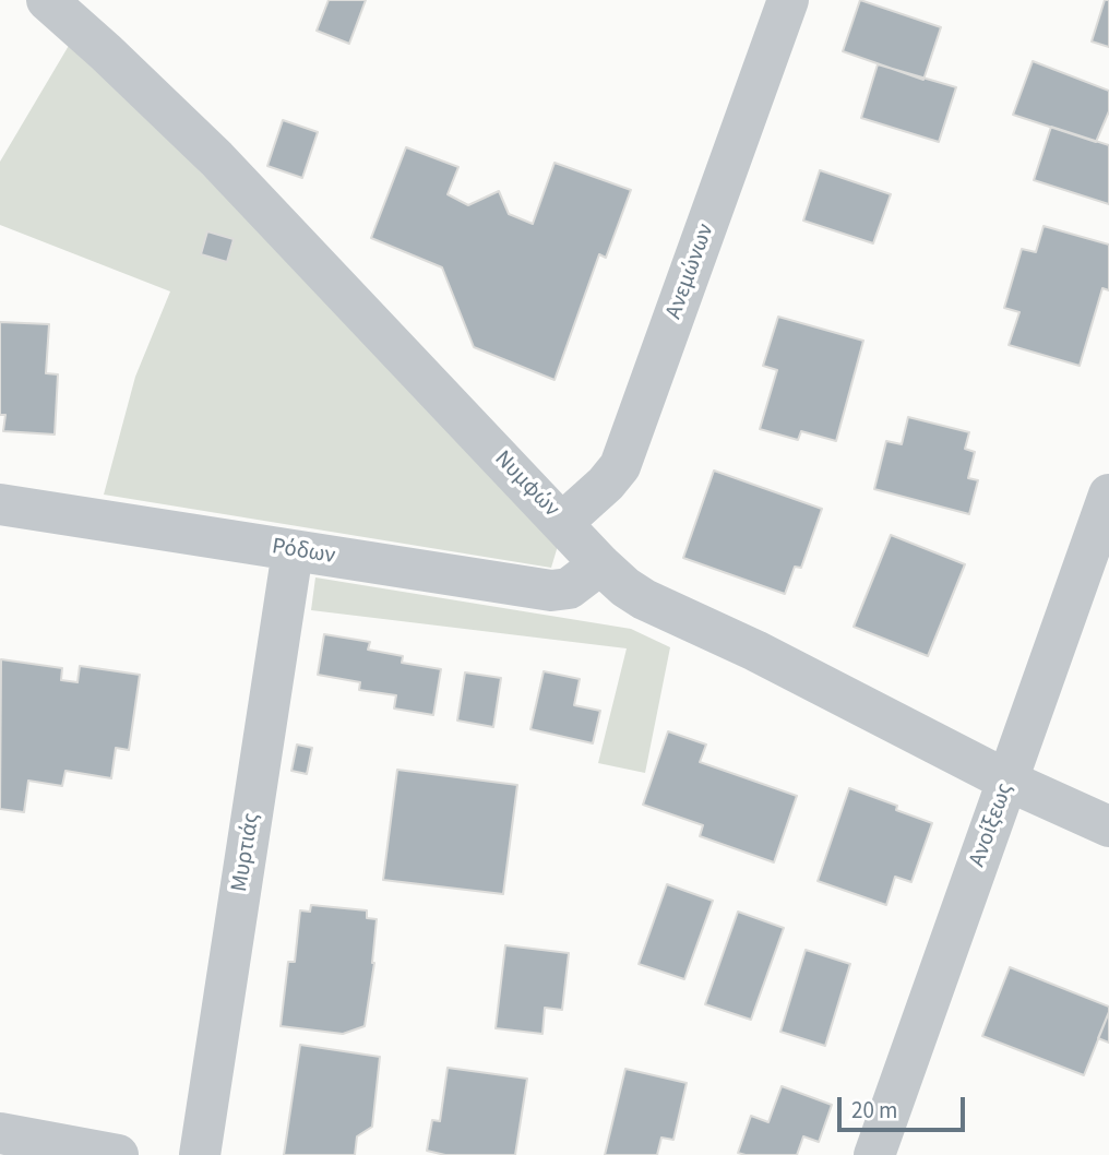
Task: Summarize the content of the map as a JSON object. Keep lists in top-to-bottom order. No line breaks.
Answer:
{"streets":{"street":["Ανεμώνων","Νυμφών","Ρόδων","Ανοίξεως","Μυρτιάς"]},"crossings":[["Ανεμώνων","Νυμφών"],["Νυμφών","Ρόδων"],["Νυμφών","Ανοίξεως"],["Ρόδων","Μυρτιάς"]],"scale_bar":"20 m"}
